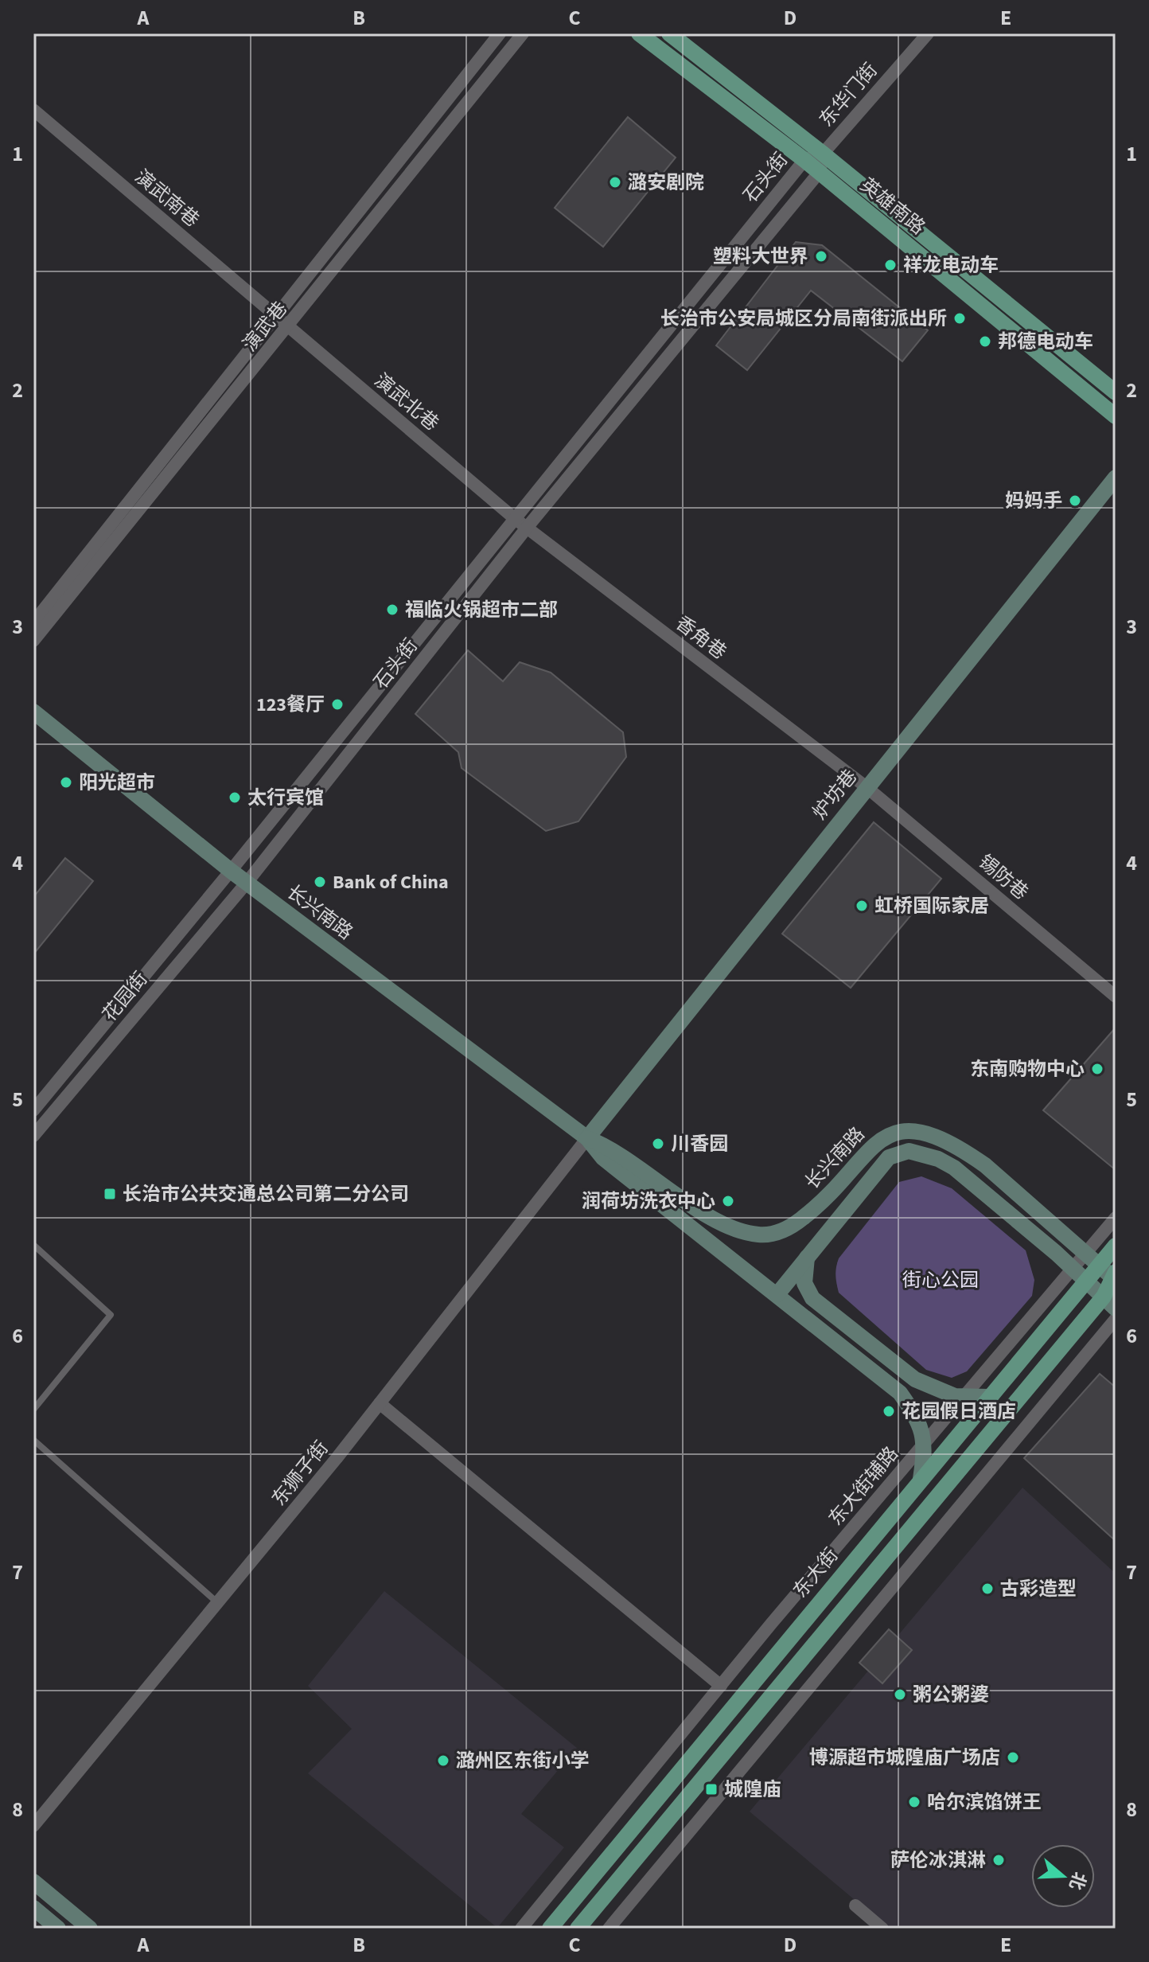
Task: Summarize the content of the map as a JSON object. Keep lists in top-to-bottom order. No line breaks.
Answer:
{"streets":{"main road":["英雄南路","炉坊巷","长兴南路","东大街"],"street":["东华门街","石头街","演武南巷","演武巷","演武北巷","香角巷","锡防巷","花园街","东狮子街","东大街辅路"]},"crossings":[["东华门街","石头街"],["东华门街","英雄南路"],["石头街","英雄南路"],["石头街","演武北巷"],["石头街","香角巷"],["石头街","长兴南路"],["石头街","花园街"],["演武南巷","演武巷"],["演武南巷","演武北巷"],["演武巷","演武北巷"],["演武北巷","香角巷"],["香角巷","炉坊巷"],["香角巷","锡防巷"],["炉坊巷","锡防巷"],["炉坊巷","长兴南路"],["炉坊巷","东狮子街"],["长兴南路","花园街"],["长兴南路","东狮子街"],["长兴南路","东大街辅路"],["长兴南路","东大街"]],"parks":["街心公园"],"places":{"other":["潞安剧院","塑料大世界","祥龙电动车","长治市公安局城区分局南街派出所","邦德电动车","妈妈手","福临火锅超市二部","123餐厅","阳光超市","太行宾馆","Bank of China","虹桥国际家居","东南购物中心","川香园","润荷坊洗衣中心","花园假日酒店","古彩造型","粥公粥婆","博源超市城隍庙广场店","潞州区东街小学","哈尔滨馅饼王","萨伦冰淇淋"],"transit":["长治市公共交通总公司第二分公司","城隍庙"]},"north":"right","grid":{"columns":["A","B","C","D","E"],"rows":["1","2","3","4","5","6","7","8"]}}
